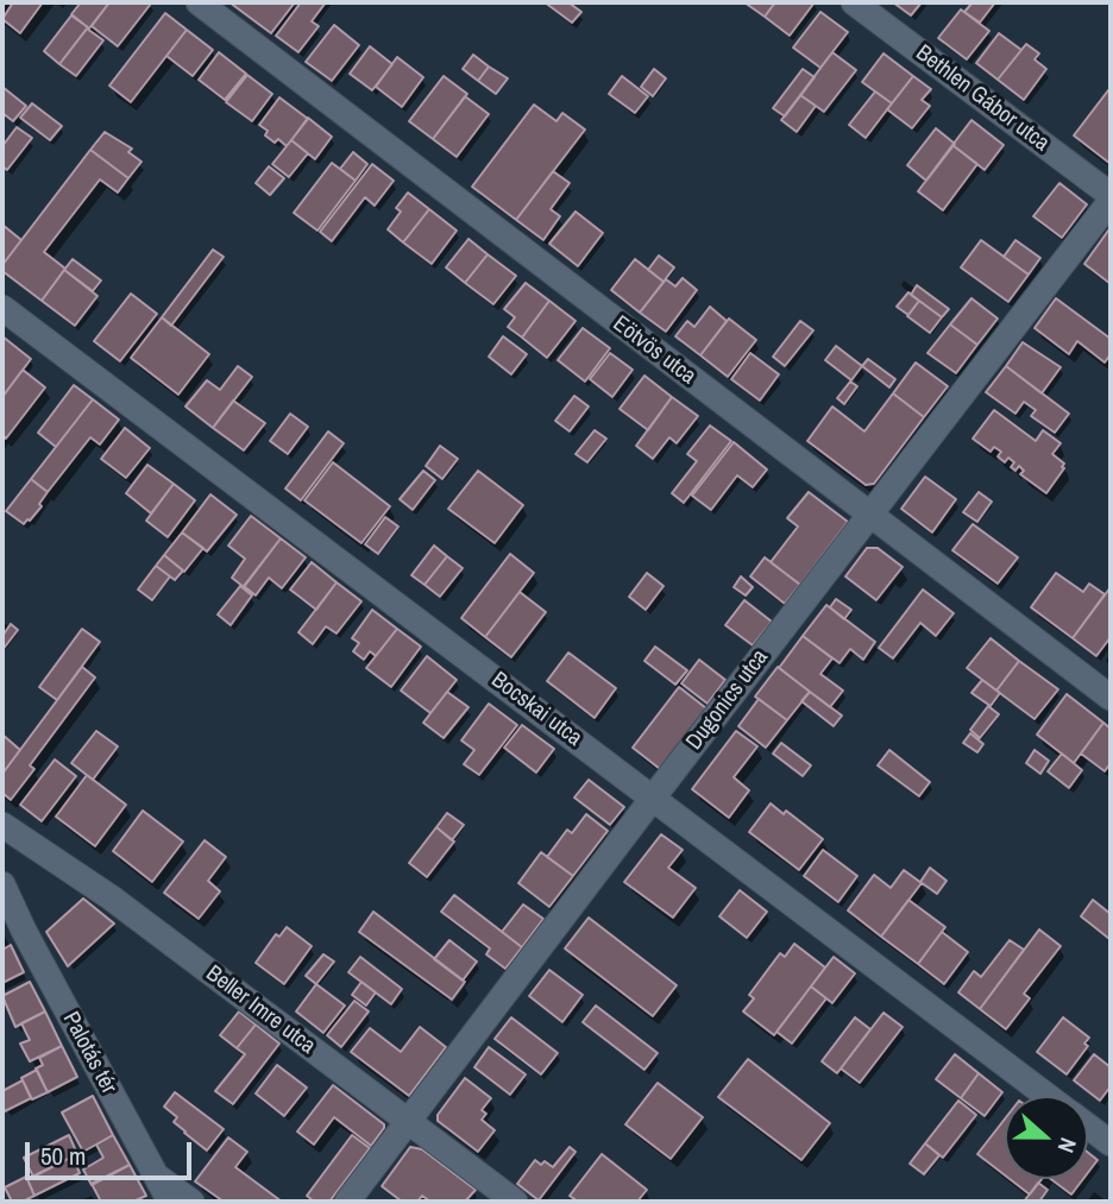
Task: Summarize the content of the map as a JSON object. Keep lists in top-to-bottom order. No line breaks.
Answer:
{"streets":{"street":["Bethlen Gábor utca","Eötvös utca","Dugonics utca","Bocskai utca","Beller Imre utca","Palotás tér"]},"crossings":[["Bethlen Gábor utca","Dugonics utca"],["Eötvös utca","Dugonics utca"],["Dugonics utca","Bocskai utca"],["Dugonics utca","Beller Imre utca"]],"scale_bar":"50 m","north":"right"}
